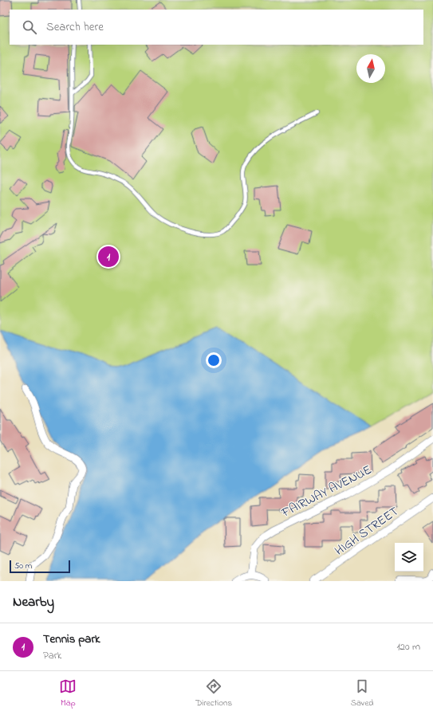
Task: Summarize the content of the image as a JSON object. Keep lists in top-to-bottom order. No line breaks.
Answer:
{"streets":{"street":["FAIRWAY AVENUE","HIGH STREET"]},"scale_bar":"50 m","north":"top","page":{"search":"Search here","pins":"1","scale":"50 m","heading":"Nearby","list":[{"mark":"1","name":"Tennis park","note":"Park","value":"120 m"}],"nav":["Map","Directions","Saved"]}}
